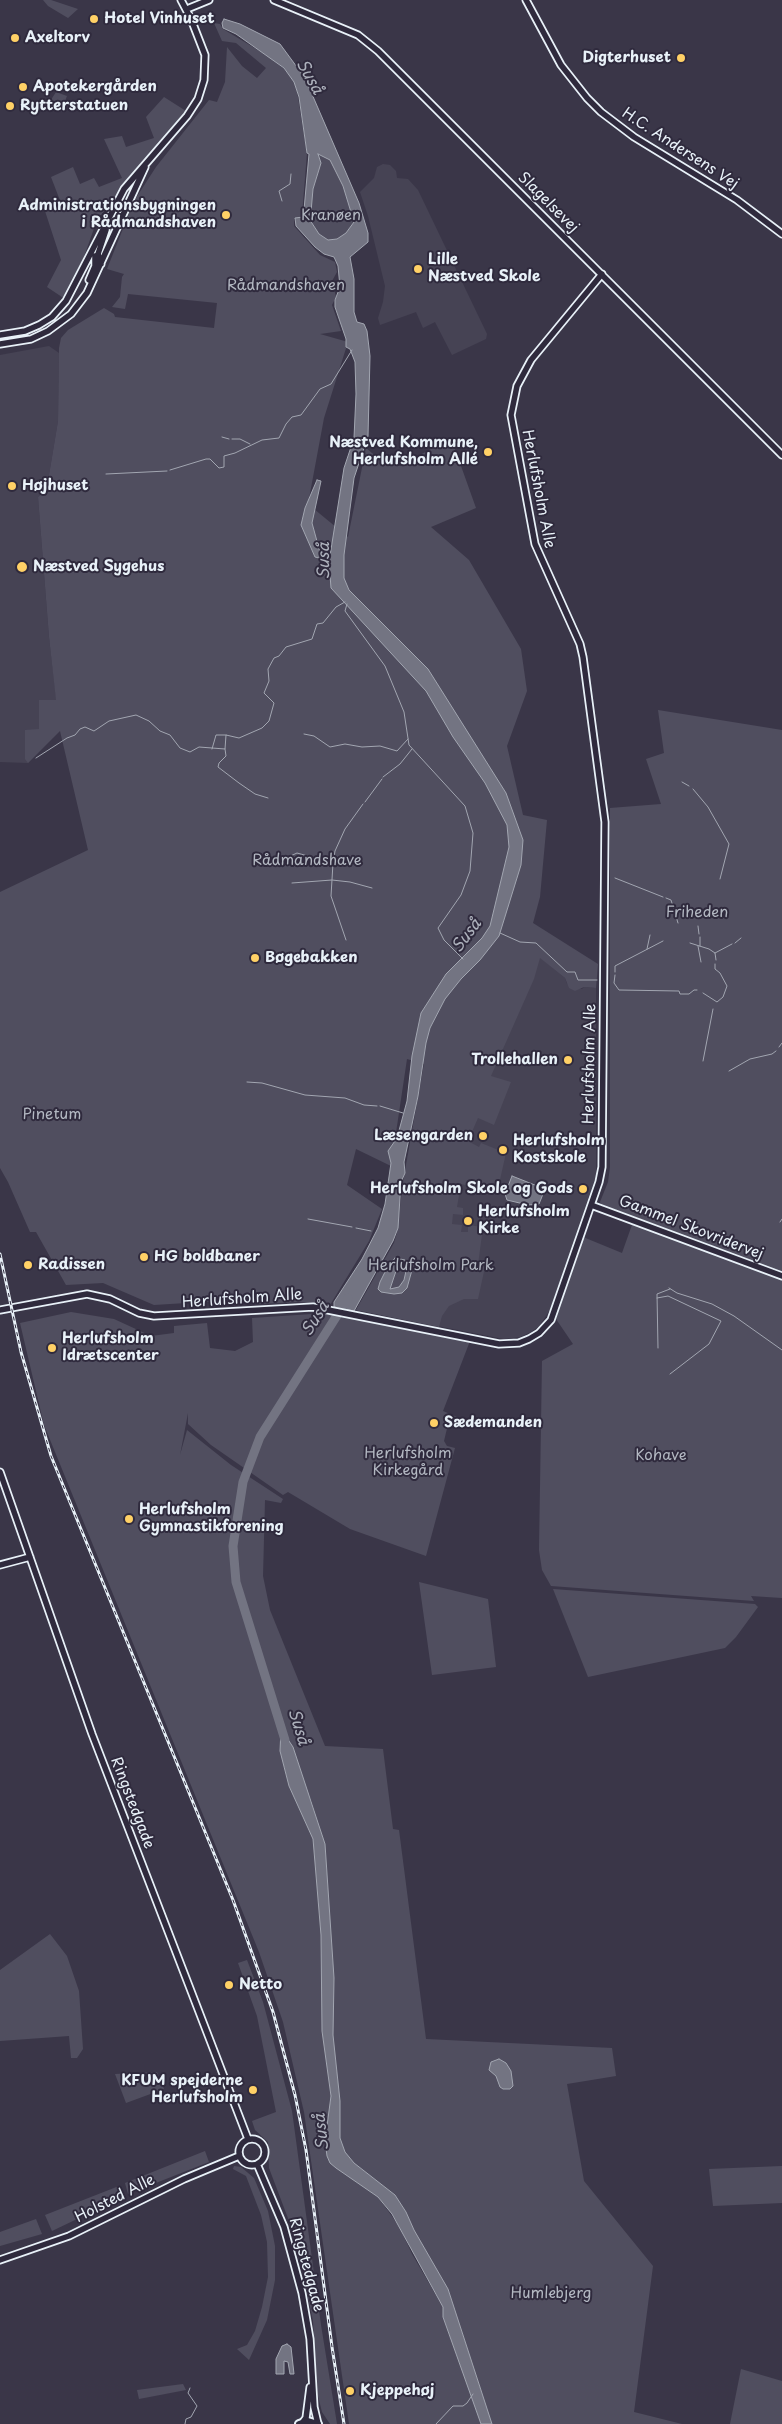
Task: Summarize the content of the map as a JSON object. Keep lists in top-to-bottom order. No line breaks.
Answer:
{"streets":{"street":["H.C. Andersens Vej","Slagelsevej","Herlufsholm Alle","Gammel Skovridervej","Ringstedgade","Holsted Alle"]},"crossings":[["Slagelsevej","Herlufsholm Alle"],["Herlufsholm Alle","Gammel Skovridervej"],["Ringstedgade","Holsted Alle"]],"water":["Suså"],"parks":["Kranøen","Rådmandshaven","Rådmandshave","Friheden","Pinetum","Herlufsholm Park","Herlufsholm Kirkegård","Kohave","Humlebjerg"],"places":["Hotel Vinhuset","Axeltorv","Digterhuset","Apotekergården","Rytterstatuen","Administrationsbygningen i Rådmandshaven","Lille Næstved Skole","Næstved Kommune, Herlufsholm Allé","Højhuset","Næstved Sygehus","Bøgebakken","Trollehallen","Læsengarden","Herlufsholm Kostskole","Herlufsholm Skole og Gods","Herlufsholm Kirke","HG boldbaner","Radissen","Herlufsholm Idrætscenter","Sædemanden","Herlufsholm Gymnastikforening","Netto","KFUM spejderne Herlufsholm","Kjeppehøj"]}
